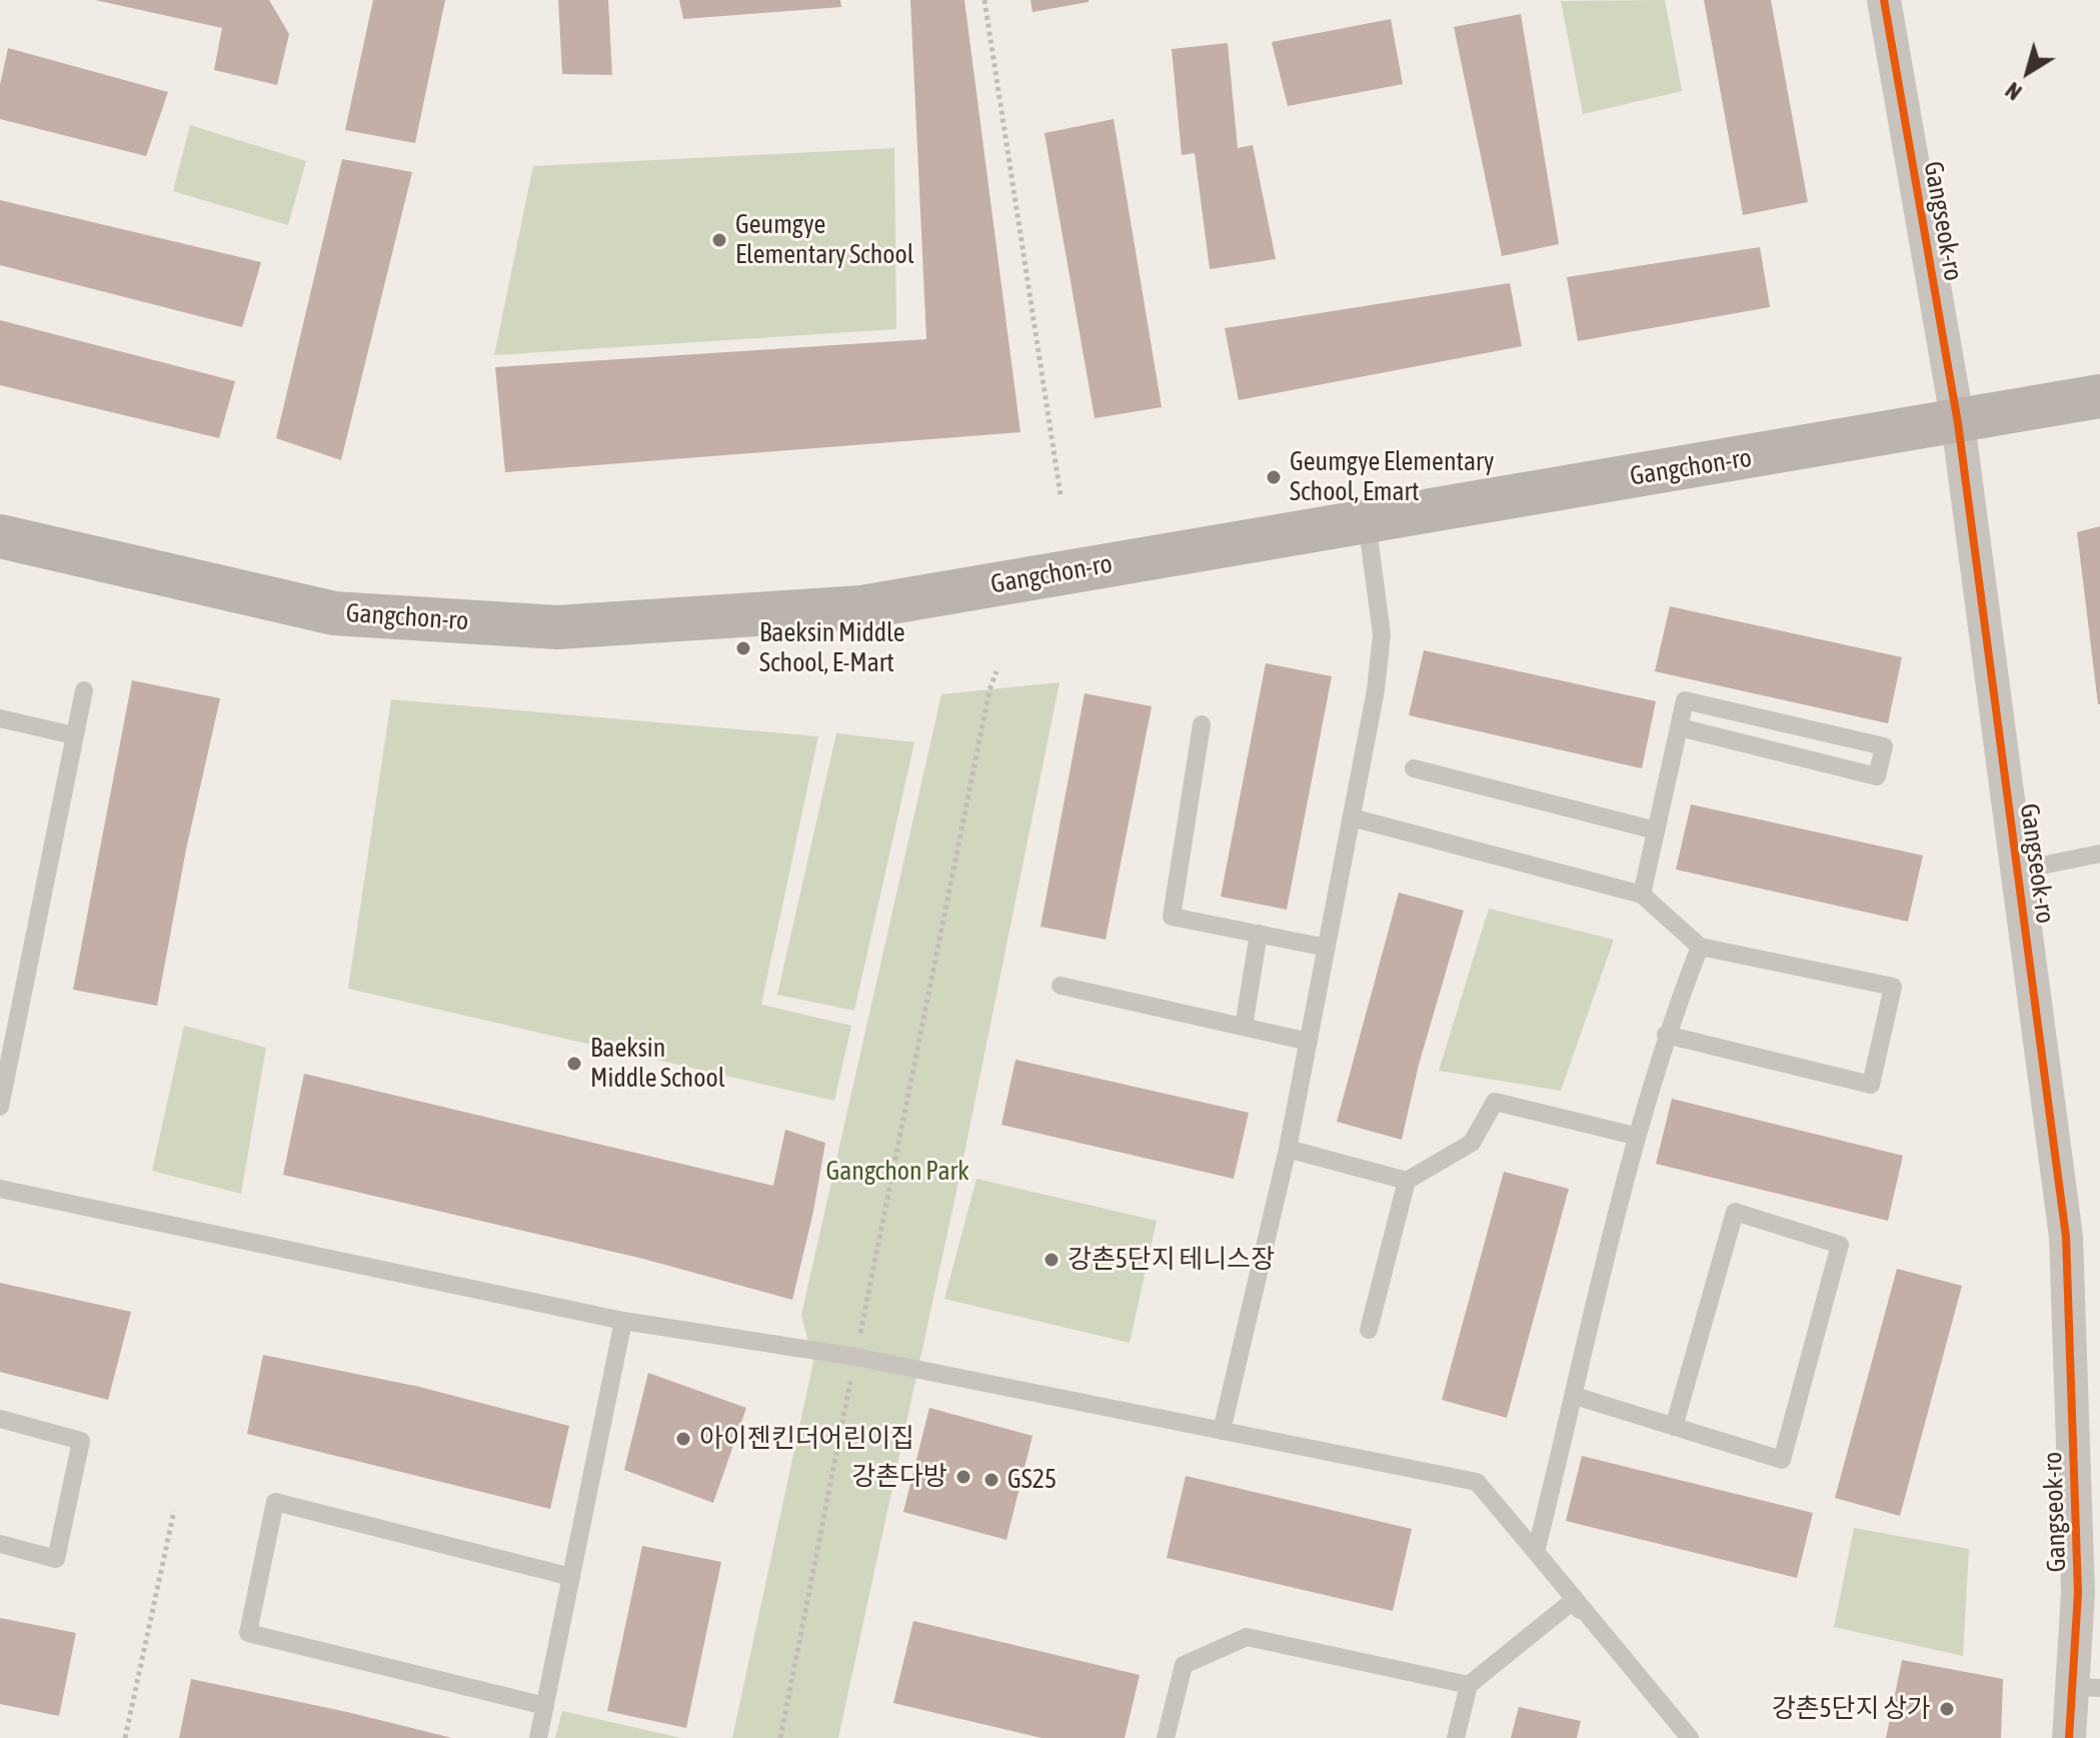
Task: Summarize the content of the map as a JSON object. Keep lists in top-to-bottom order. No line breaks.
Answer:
{"streets":{"main road":["Gangchon-ro"],"street":["Gangseok-ro"]},"crossings":[["Gangseok-ro","Gangchon-ro"]],"parks":["Gangchon Park"],"places":["Geumgye Elementary School","Geumgye Elementary School, Emart","Baeksin Middle School, E-Mart","Baeksin Middle School","강촌5단지 테니스장","아이젠킨더어린이집","강촌다방","GS25","강촌5단지 상가"],"north":"bottom left"}
